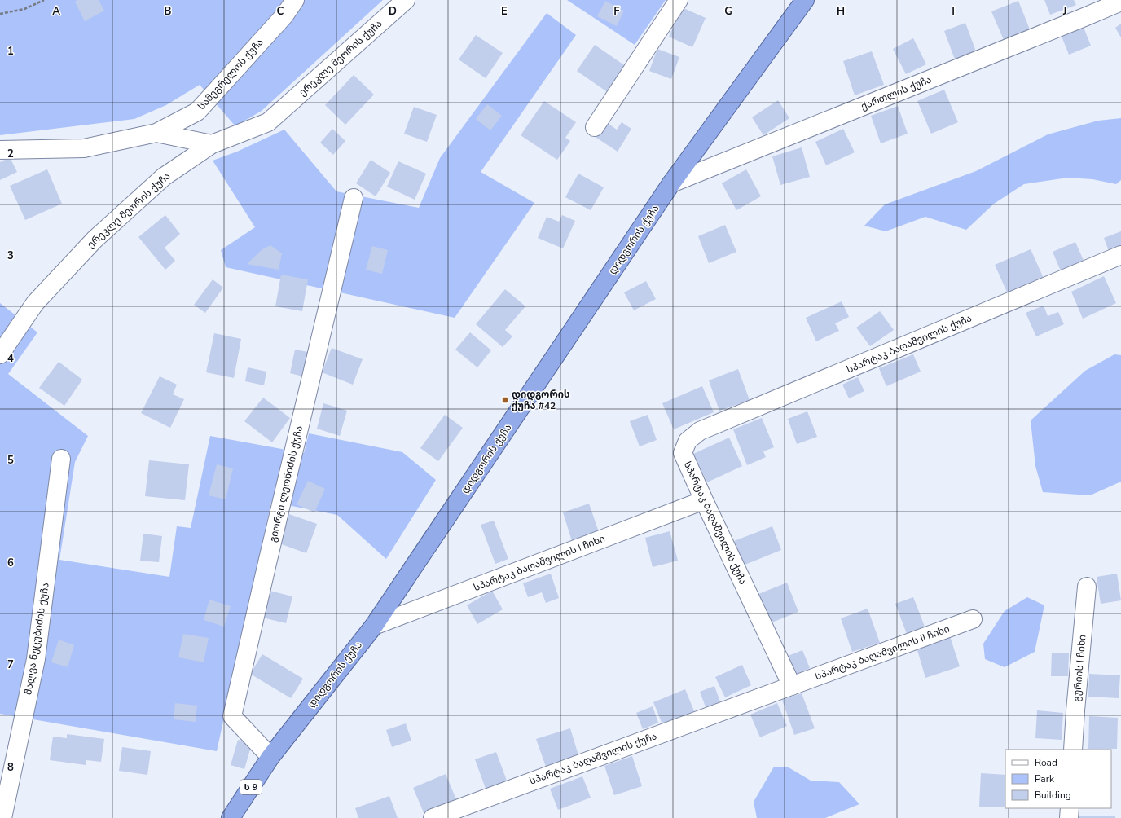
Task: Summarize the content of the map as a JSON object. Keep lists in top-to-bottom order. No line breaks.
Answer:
{"streets":{"highway":["დიდგორის ქუჩა","ს 9"],"street":["ერეკლე მეორის ქუჩა","სამეგრელოს ქუჩა","ქართლის ქუჩა","სპარტაკ ბაღაშვილის ქუჩა","გიორგი ლეონიძის ქუჩა","სპარტაკ ბაღაშვილის I ჩიხი","შალვა ნუცუბიძის ქუჩა","სპარტაკ ბაღაშვილის II ჩიხი","გურიის I ჩიხი"]},"crossings":[["ქართლის ქუჩა","დიდგორის ქუჩა"],["დიდგორის ქუჩა","გიორგი ლეონიძის ქუჩა"],["დიდგორის ქუჩა","სპარტაკ ბაღაშვილის I ჩიხი"],["სპარტაკ ბაღაშვილის ქუჩა","სპარტაკ ბაღაშვილის I ჩიხი"],["სპარტაკ ბაღაშვილის ქუჩა","სპარტაკ ბაღაშვილის II ჩიხი"]],"places":{"transit":["დიდგორის ქუჩა #42"]},"legend":["Road","Park","Building"],"grid":{"columns":["A","B","C","D","E","F","G","H","I","J"],"rows":["1","2","3","4","5","6","7","8"]}}
